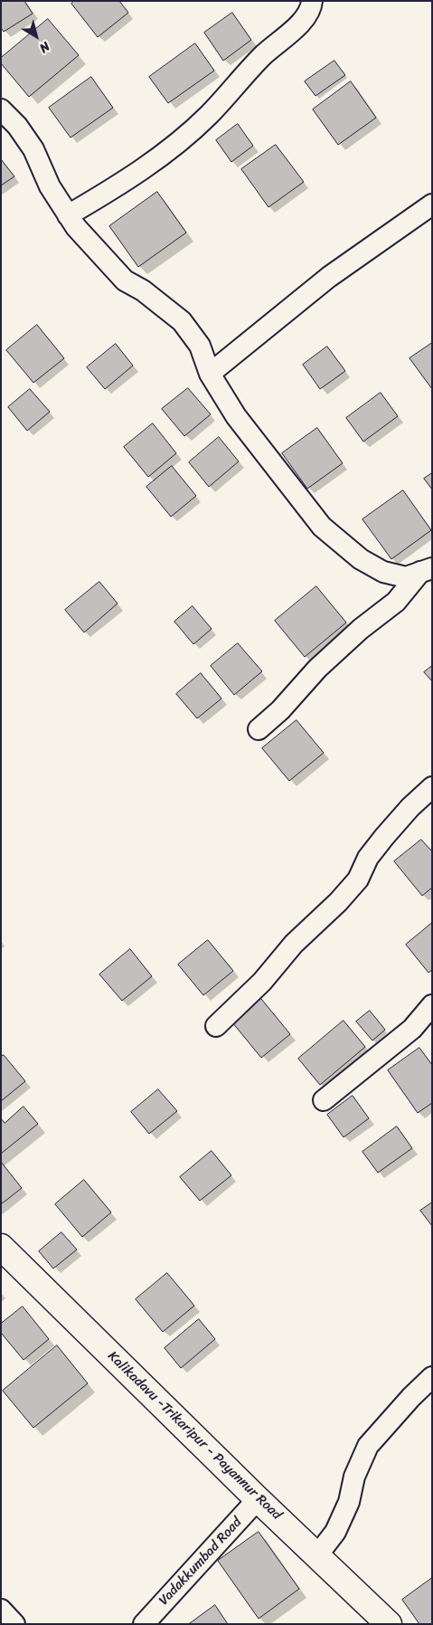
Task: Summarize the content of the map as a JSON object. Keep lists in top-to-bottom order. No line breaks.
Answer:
{"streets":{"main road":["Kalikadavu -Trikaripur - Payannur Road"],"street":["Vadakkumbad Road"]},"crossings":[["Kalikadavu -Trikaripur - Payannur Road","Vadakkumbad Road"]],"north":"bottom right"}
